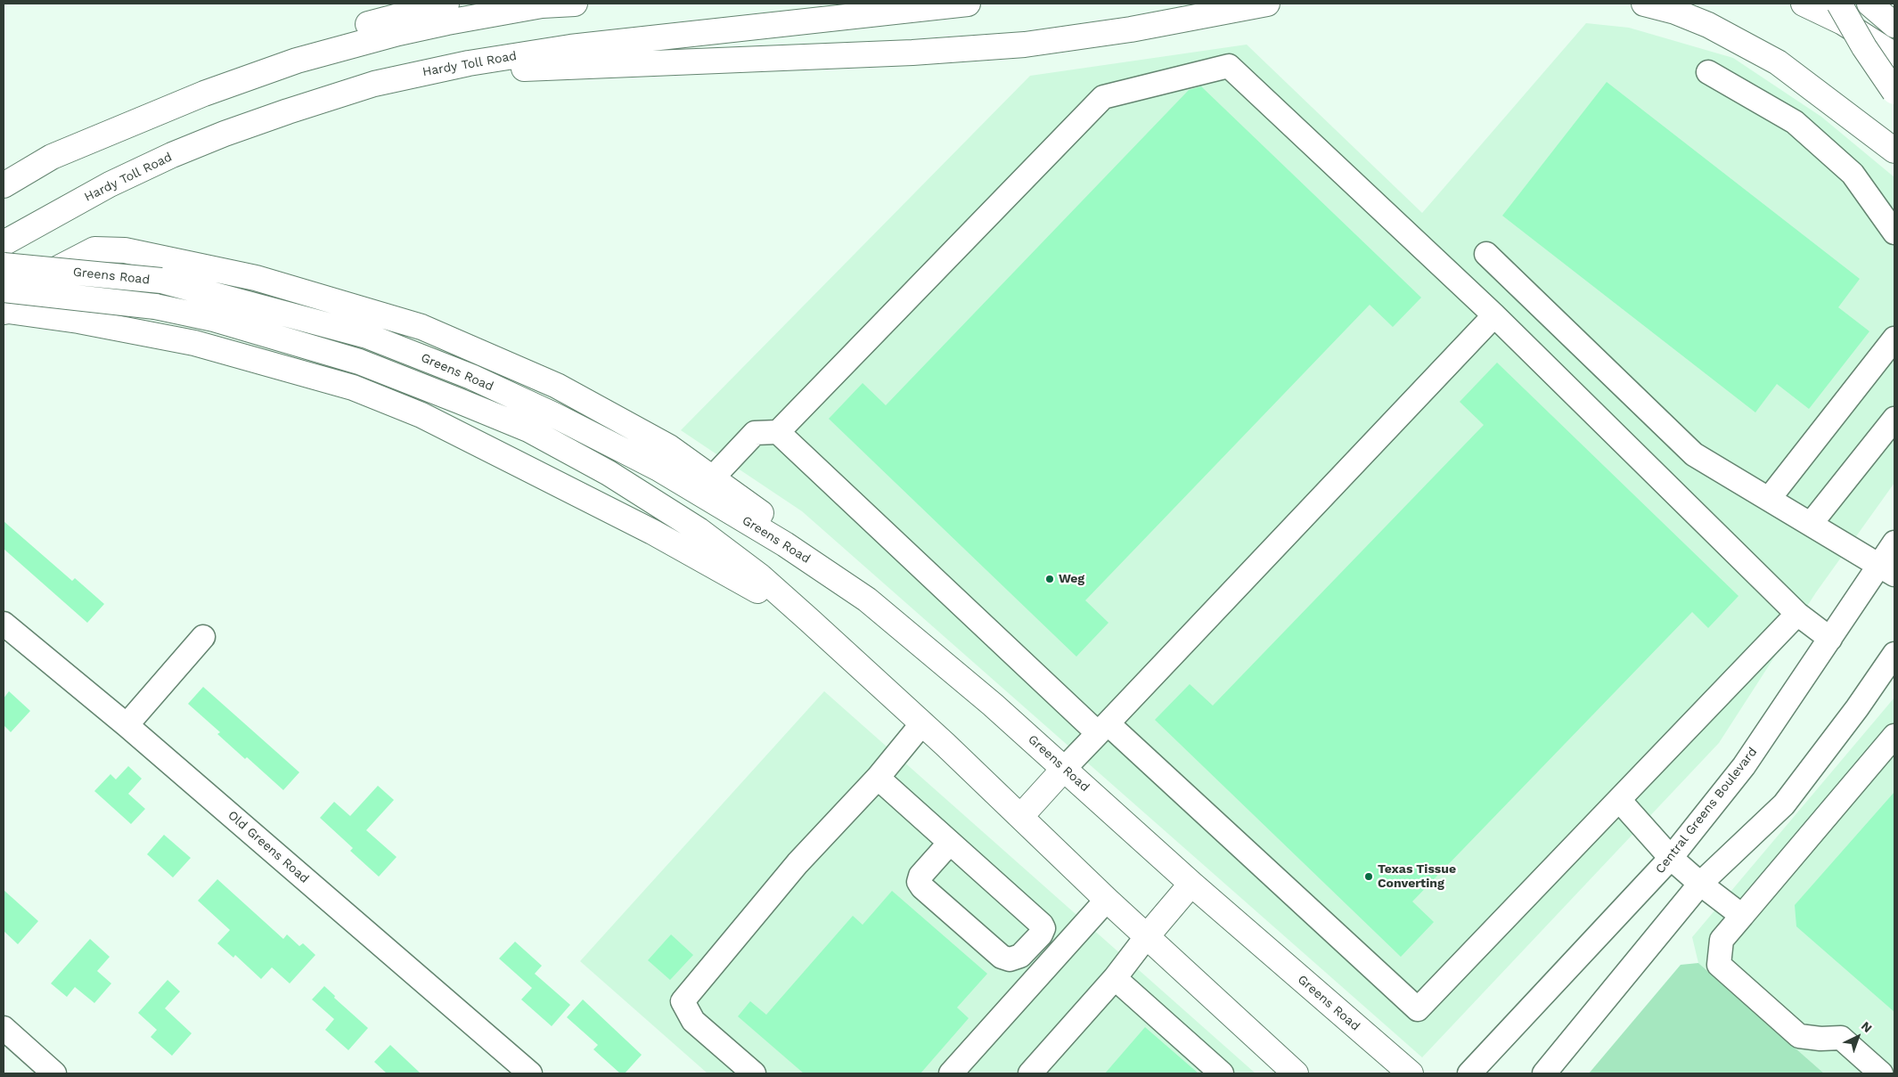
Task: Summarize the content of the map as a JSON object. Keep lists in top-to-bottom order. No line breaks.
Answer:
{"streets":{"main road":["Hardy Toll Road","Greens Road"],"street":["Central Greens Boulevard","Old Greens Road"]},"places":["Weg","Texas Tissue Converting"],"north":"top right"}
